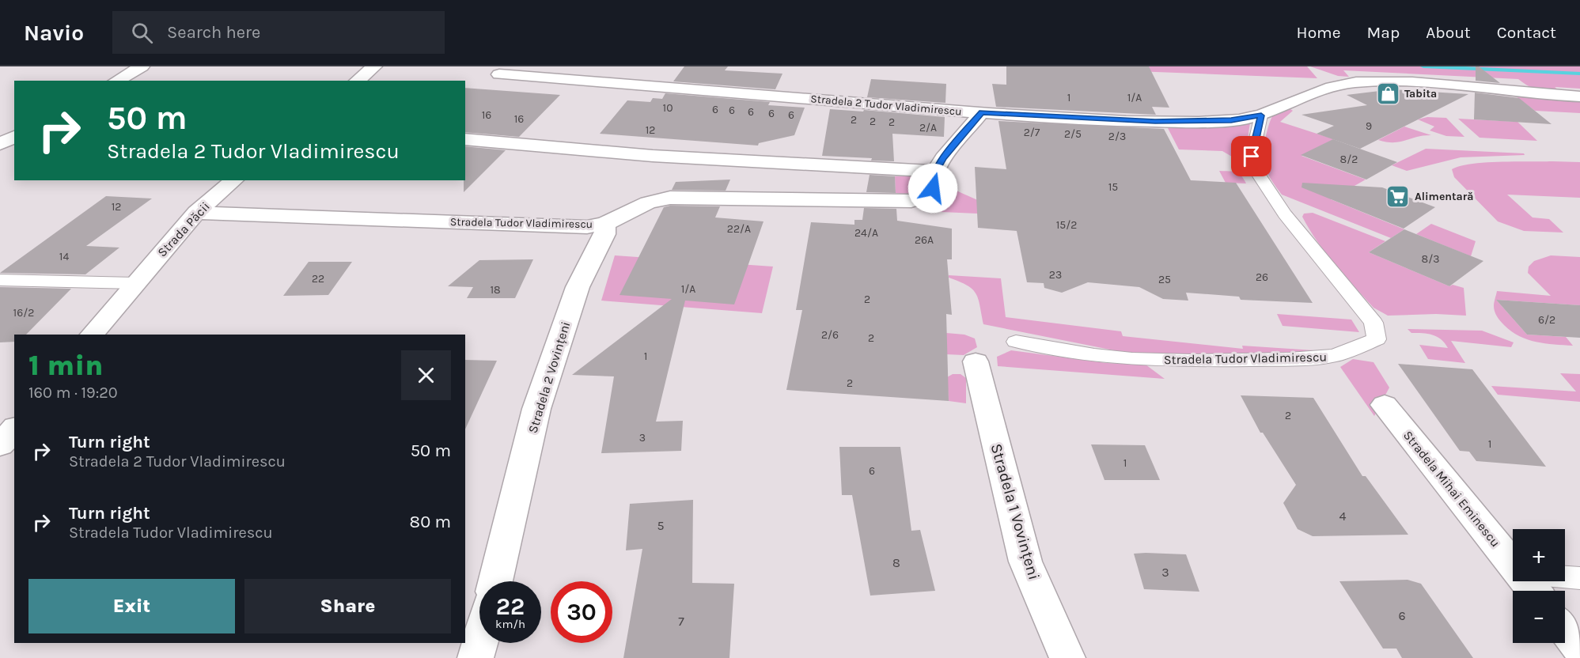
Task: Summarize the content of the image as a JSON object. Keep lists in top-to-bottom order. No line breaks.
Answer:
{"streets":{"street":["Stradela 2 Tudor Vladimirescu","Stradela Tudor Vladimirescu","Strada Păcii","Stradela 2 Vovințeni","Stradela Mihai Eminescu","Stradela 1 Vovințeni"]},"crossings":[["Stradela 2 Tudor Vladimirescu","Stradela Tudor Vladimirescu"],["Stradela Tudor Vladimirescu","Strada Păcii"],["Stradela Tudor Vladimirescu","Stradela 2 Vovințeni"]],"places":{"shop":["Tabita"],"supermarket":["Alimentară"]},"house_numbers":["1","1/A","10","6","6","6","6","16","6","16","2","2","2","9","2/A","12","2/7","2/5","2/3","8/2","15","12","15/2","22/A","24/A","26A","14","8/3","23","26","22","25","1/A","18","2","16/2","6/2","2/6","2","1","2","2","3","1","1","6","4","5","8","3","6","7"],"page":{"header":"Navio","search":"Search here","nav":["Home","Map","About","Contact"],"turn":["50 m","Stradela 2 Tudor Vladimirescu"],"heading":["1 min","160 m · 19:20"],"list":[{"name":"Turn right","note":"Stradela 2 Tudor Vladimirescu","value":"50 m"},{"name":"Turn right","note":"Stradela Tudor Vladimirescu","value":"80 m"}],"map_buttons":["+","−"],"buttons":["Exit","Share"],"speed":"22 km/h","limit":"30"}}
